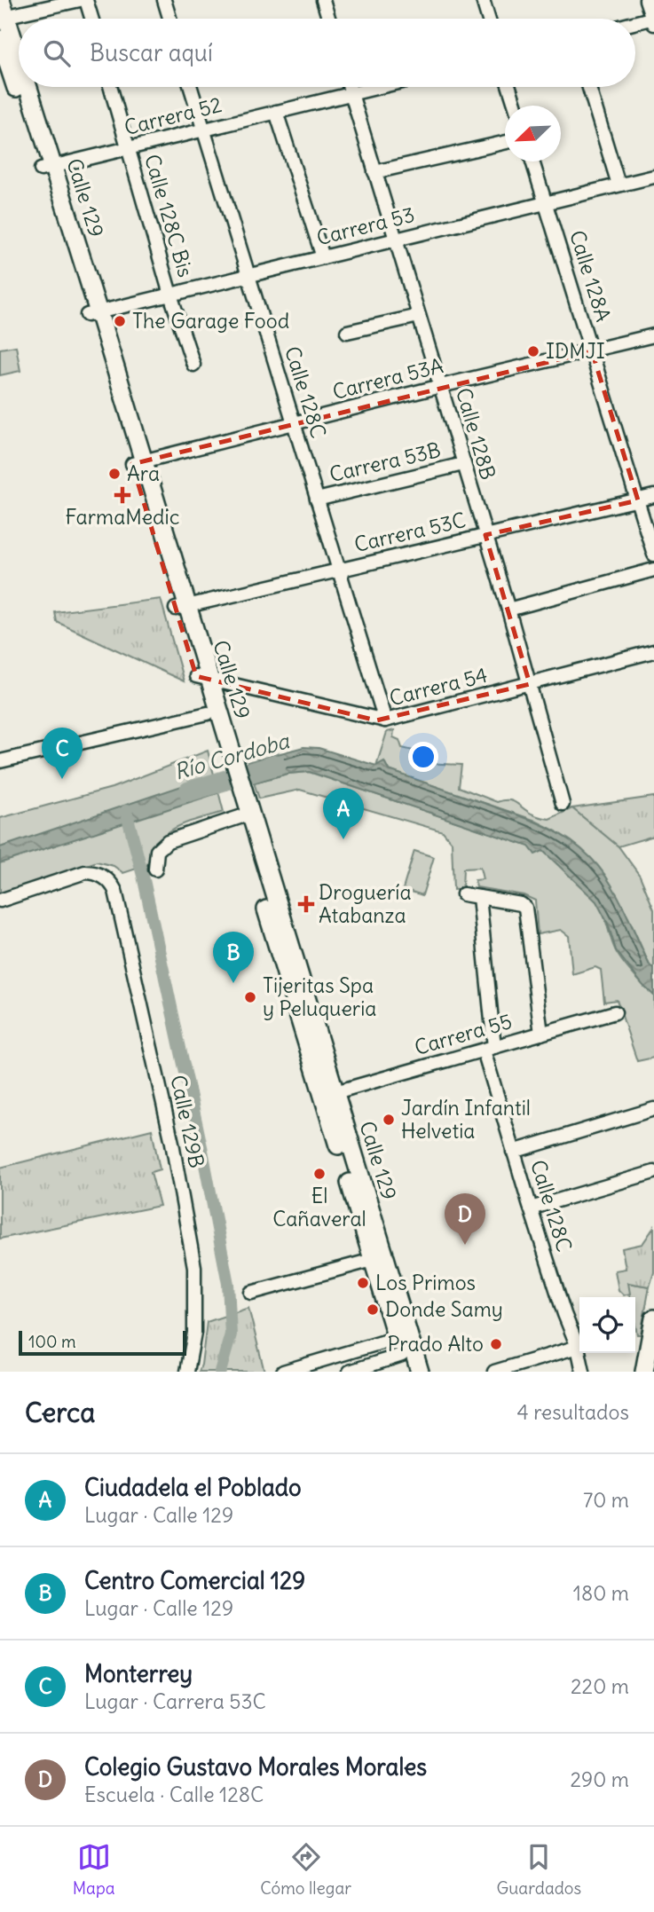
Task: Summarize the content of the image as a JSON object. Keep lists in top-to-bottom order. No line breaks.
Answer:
{"streets":{"main road":["Calle 129"],"street":["Carrera 52","Calle 128C Bis","Carrera 53","Calle 128A","Carrera 53A","Calle 128C","Calle 128B","Carrera 53B","Carrera 53C","Carrera 54","Carrera 55","Calle 129B"]},"crossings":[["Carrera 52","Calle 129"],["Carrera 52","Calle 128C Bis"],["Carrera 52","Calle 128C"],["Carrera 52","Calle 128B"],["Calle 129","Carrera 53"],["Calle 129","Carrera 53A"],["Calle 129","Carrera 53C"],["Calle 129","Carrera 54"],["Calle 129","Carrera 55"],["Calle 128C Bis","Carrera 53"],["Carrera 53","Calle 128A"],["Carrera 53","Calle 128C"],["Carrera 53","Calle 128B"],["Calle 128A","Carrera 53A"],["Calle 128A","Carrera 53C"],["Carrera 53A","Calle 128C"],["Carrera 53A","Calle 128B"],["Calle 128C","Carrera 53B"],["Calle 128C","Carrera 53C"],["Calle 128C","Carrera 54"],["Calle 128C","Carrera 55"],["Calle 128B","Carrera 53B"],["Calle 128B","Carrera 53C"],["Calle 128B","Carrera 54"]],"water":["Río Cordoba"],"places":{"other":["The Garage Food","IDMJI","Ara","Tijeritas Spa y Peluqueria","Jardín Infantil Helvetia","El Cañaveral","Los Primos","Donde Samy","Prado Alto"],"health":["FarmaMedic","Droguería Atabanza"]},"scale_bar":"100 m","north":"bottom left","page":{"search":"Buscar aquí","pins":["C","A","B","D"],"scale":"100 m","heading":["Cerca","4 resultados"],"list":[{"mark":"A","name":"Ciudadela el Poblado","note":"Lugar · Calle 129","value":"70 m"},{"mark":"B","name":"Centro Comercial 129","note":"Lugar · Calle 129","value":"180 m"},{"mark":"C","name":"Monterrey","note":"Lugar · Carrera 53C","value":"220 m"},{"mark":"D","name":"Colegio Gustavo Morales Morales","note":"Escuela · Calle 128C","value":"290 m"}],"nav":["Mapa","Cómo llegar","Guardados"]}}
